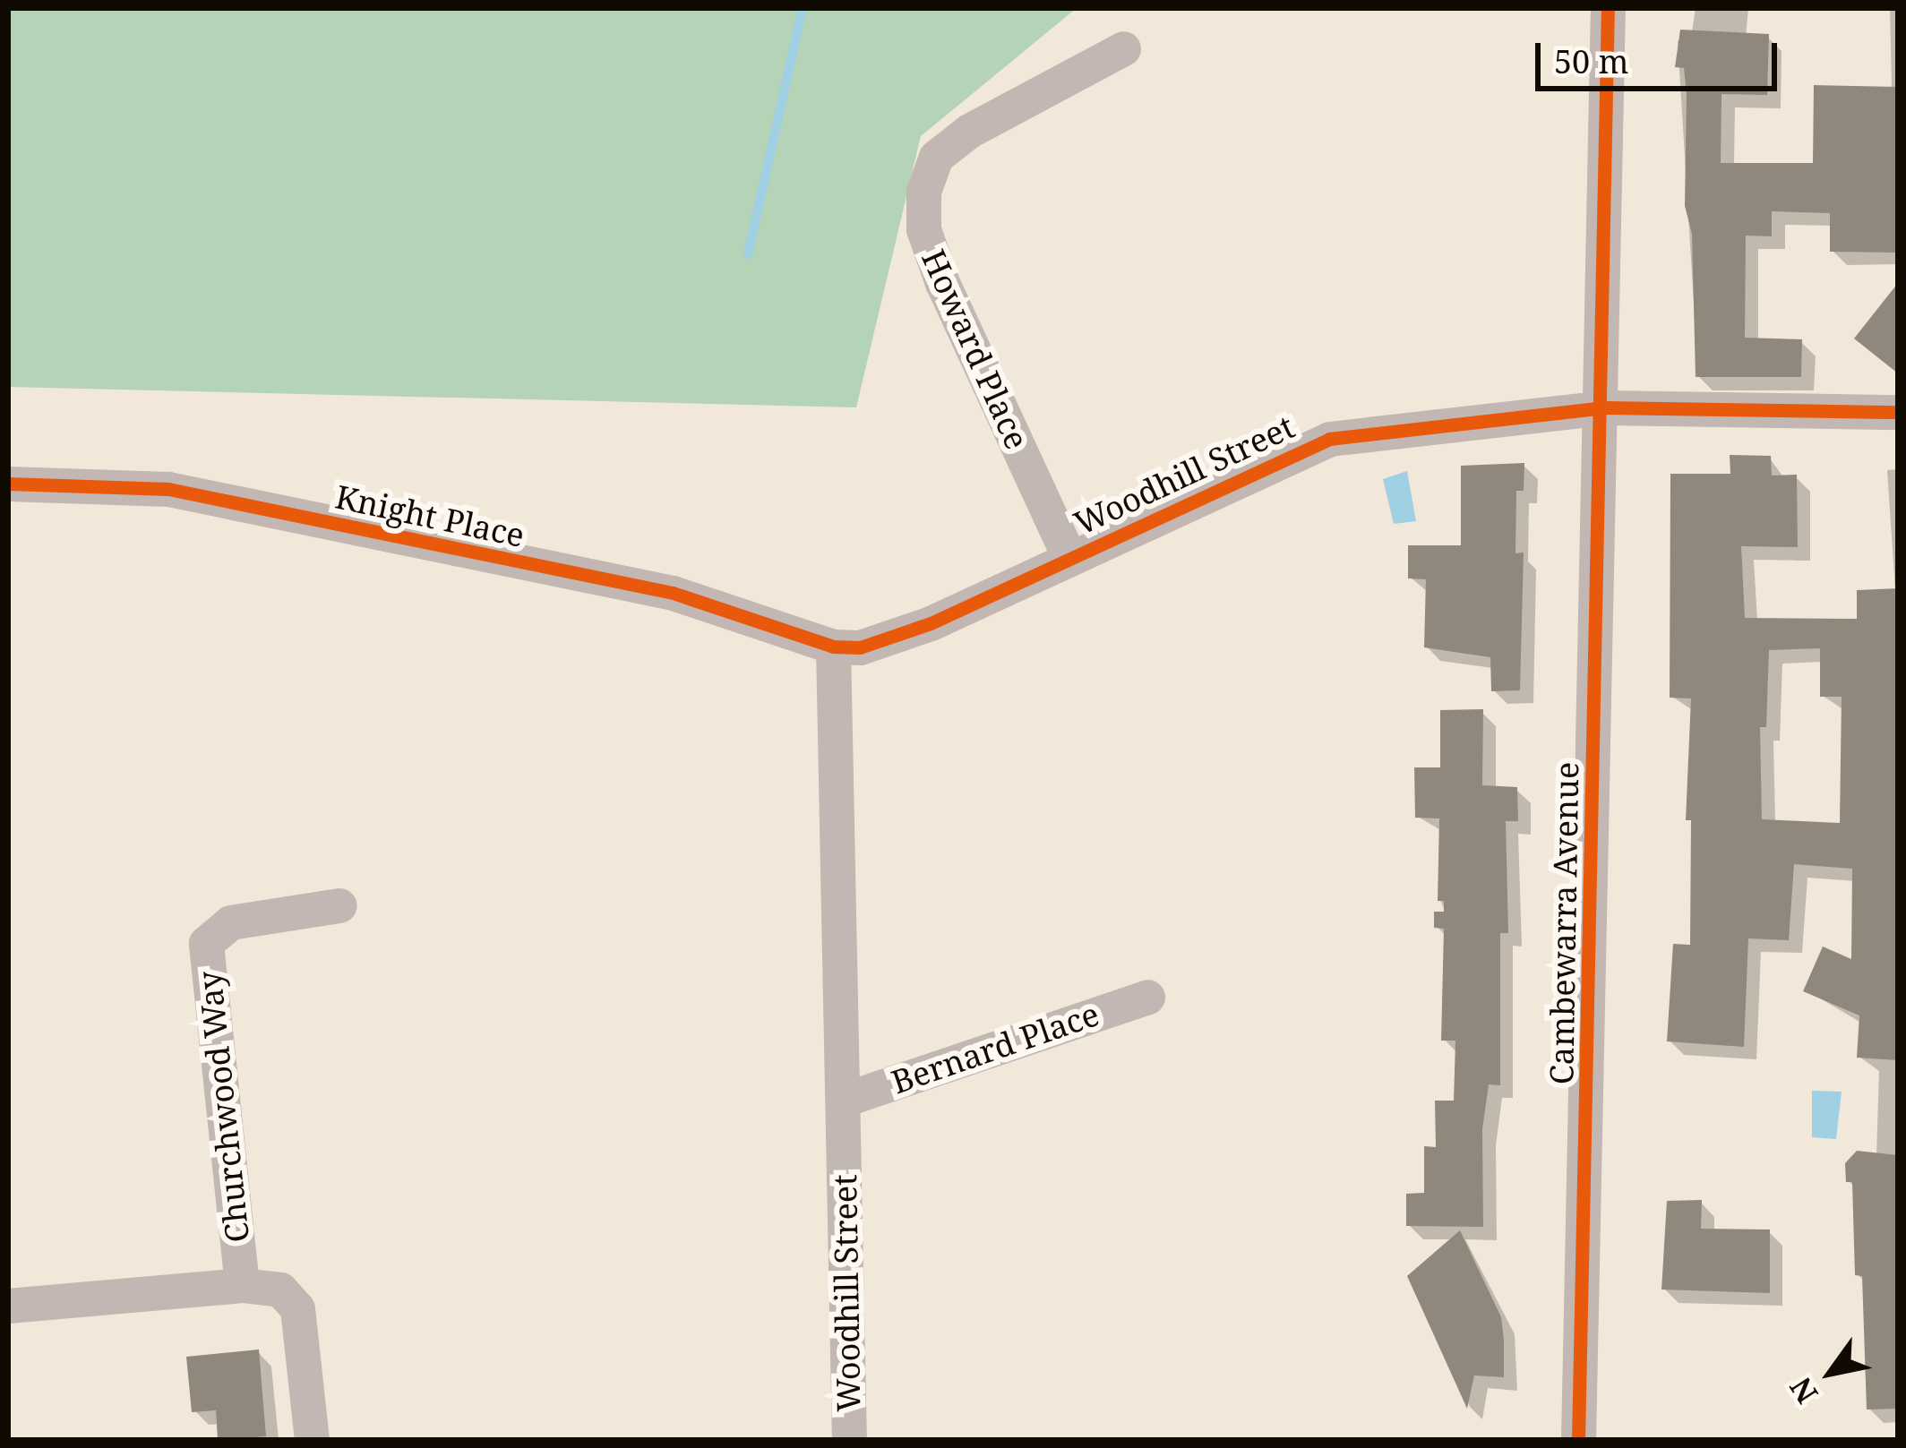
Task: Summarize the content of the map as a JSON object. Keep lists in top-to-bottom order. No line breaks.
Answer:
{"streets":{"street":["Howard Place","Woodhill Street","Knight Place","Cambewarra Avenue","Bernard Place","Churchwood Way"]},"crossings":[["Howard Place","Woodhill Street"],["Woodhill Street","Knight Place"],["Woodhill Street","Cambewarra Avenue"],["Woodhill Street","Bernard Place"]],"scale_bar":"50 m","north":"bottom left"}
